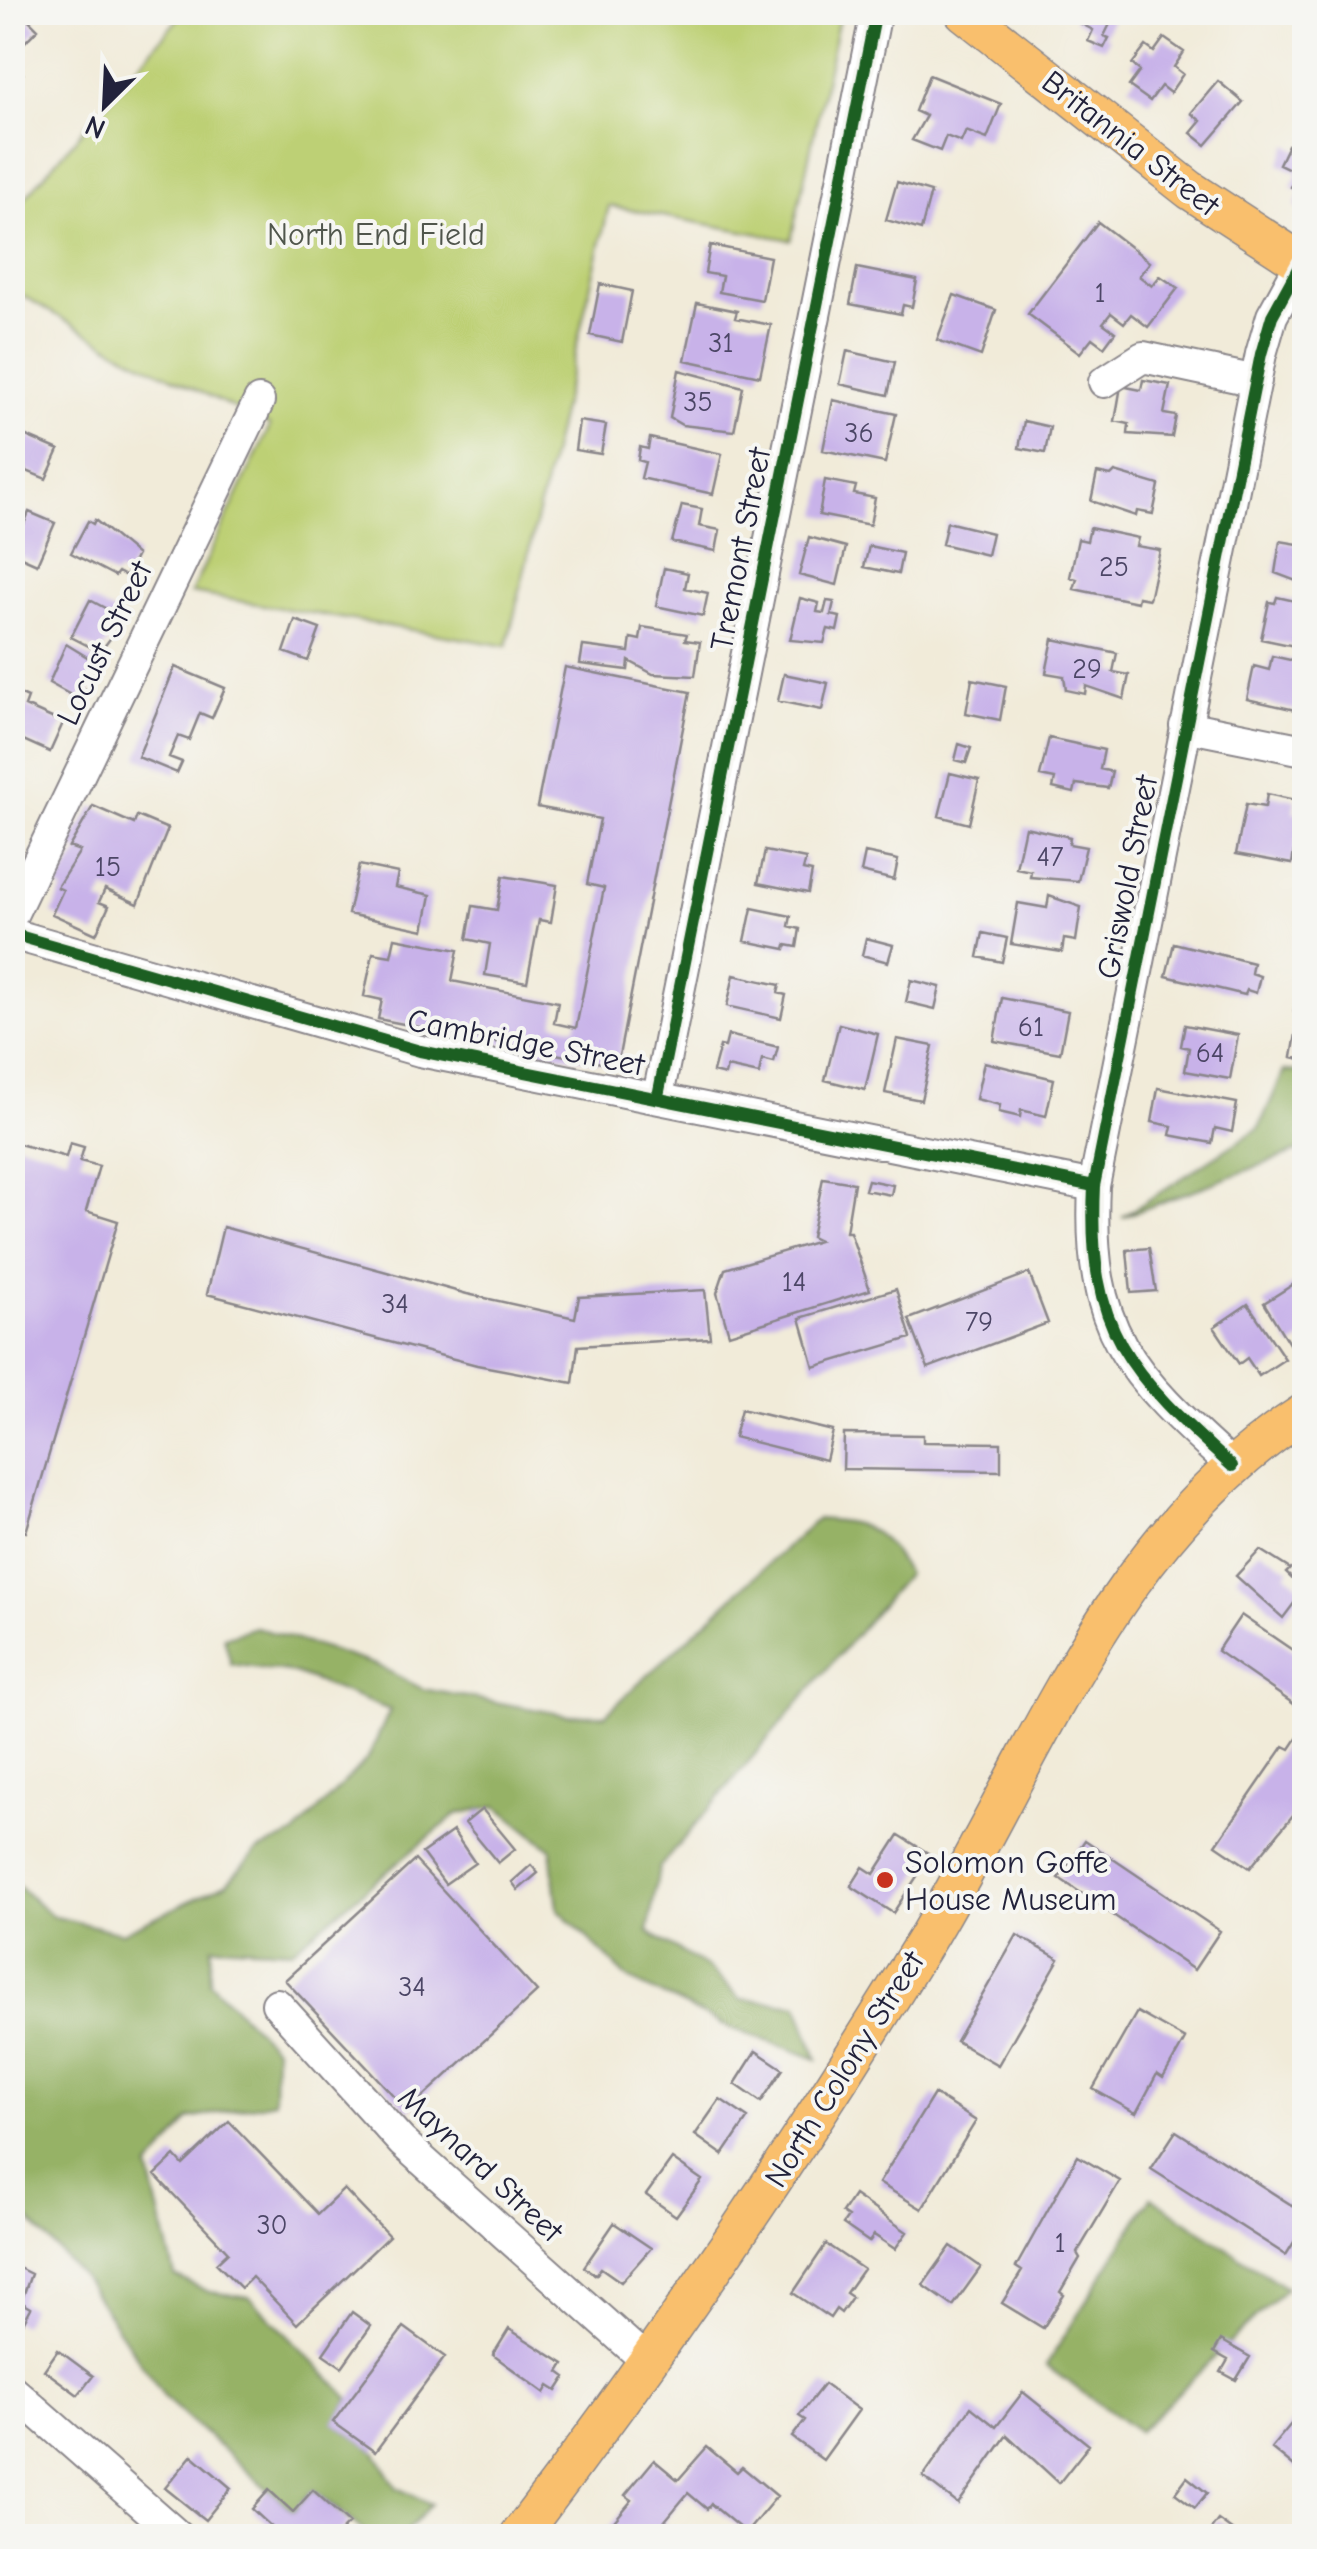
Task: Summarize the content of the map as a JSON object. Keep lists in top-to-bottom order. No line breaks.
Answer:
{"streets":{"main road":["Britannia Street","North Colony Street"],"street":["Tremont Street","Locust Street","Griswold Street","Cambridge Street","Maynard Street"]},"crossings":[["Britannia Street","Griswold Street"],["Tremont Street","Cambridge Street"],["Griswold Street","Cambridge Street"],["Griswold Street","North Colony Street"],["North Colony Street","Maynard Street"]],"parks":["North End Field"],"places":["Solomon Goffe House Museum"],"house_numbers":["1","31","35","36","25","29","47","15","61","64","14","34","79","34","30","1"],"north":"bottom left"}
